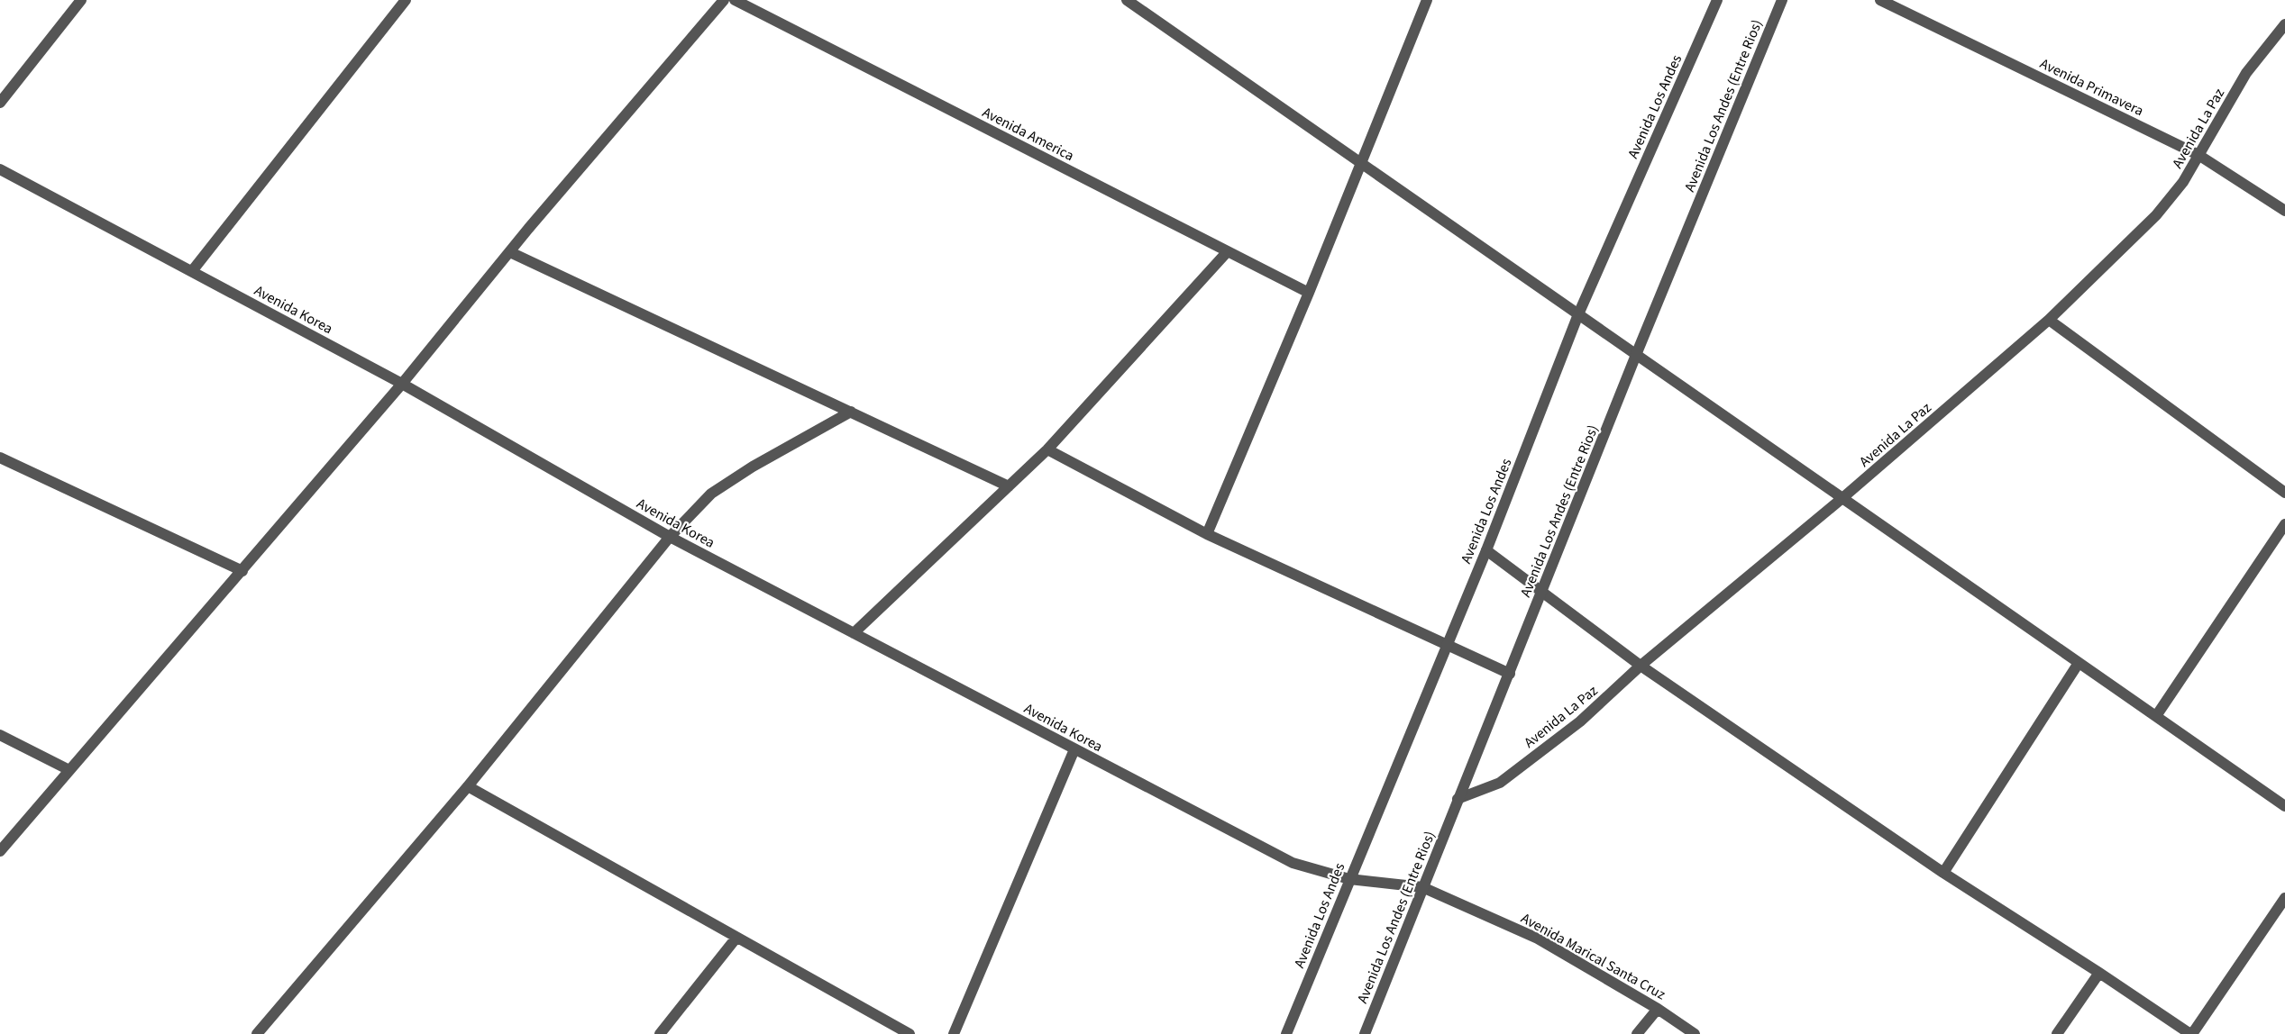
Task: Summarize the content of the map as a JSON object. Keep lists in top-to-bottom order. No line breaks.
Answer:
{"streets":{"street":["Avenida Primavera","Avenida Los Andes (Entre Rios)","Avenida Los Andes","Avenida La Paz","Avenida America","Avenida Korea","Avenida Marical Santa Cruz"]},"crossings":[["Avenida Primavera","Avenida La Paz"],["Avenida Los Andes (Entre Rios)","Avenida La Paz"],["Avenida Los Andes (Entre Rios)","Avenida Marical Santa Cruz"],["Avenida Los Andes","Avenida Korea"],["Avenida Los Andes","Avenida Marical Santa Cruz"],["Avenida Korea","Avenida Marical Santa Cruz"]]}
